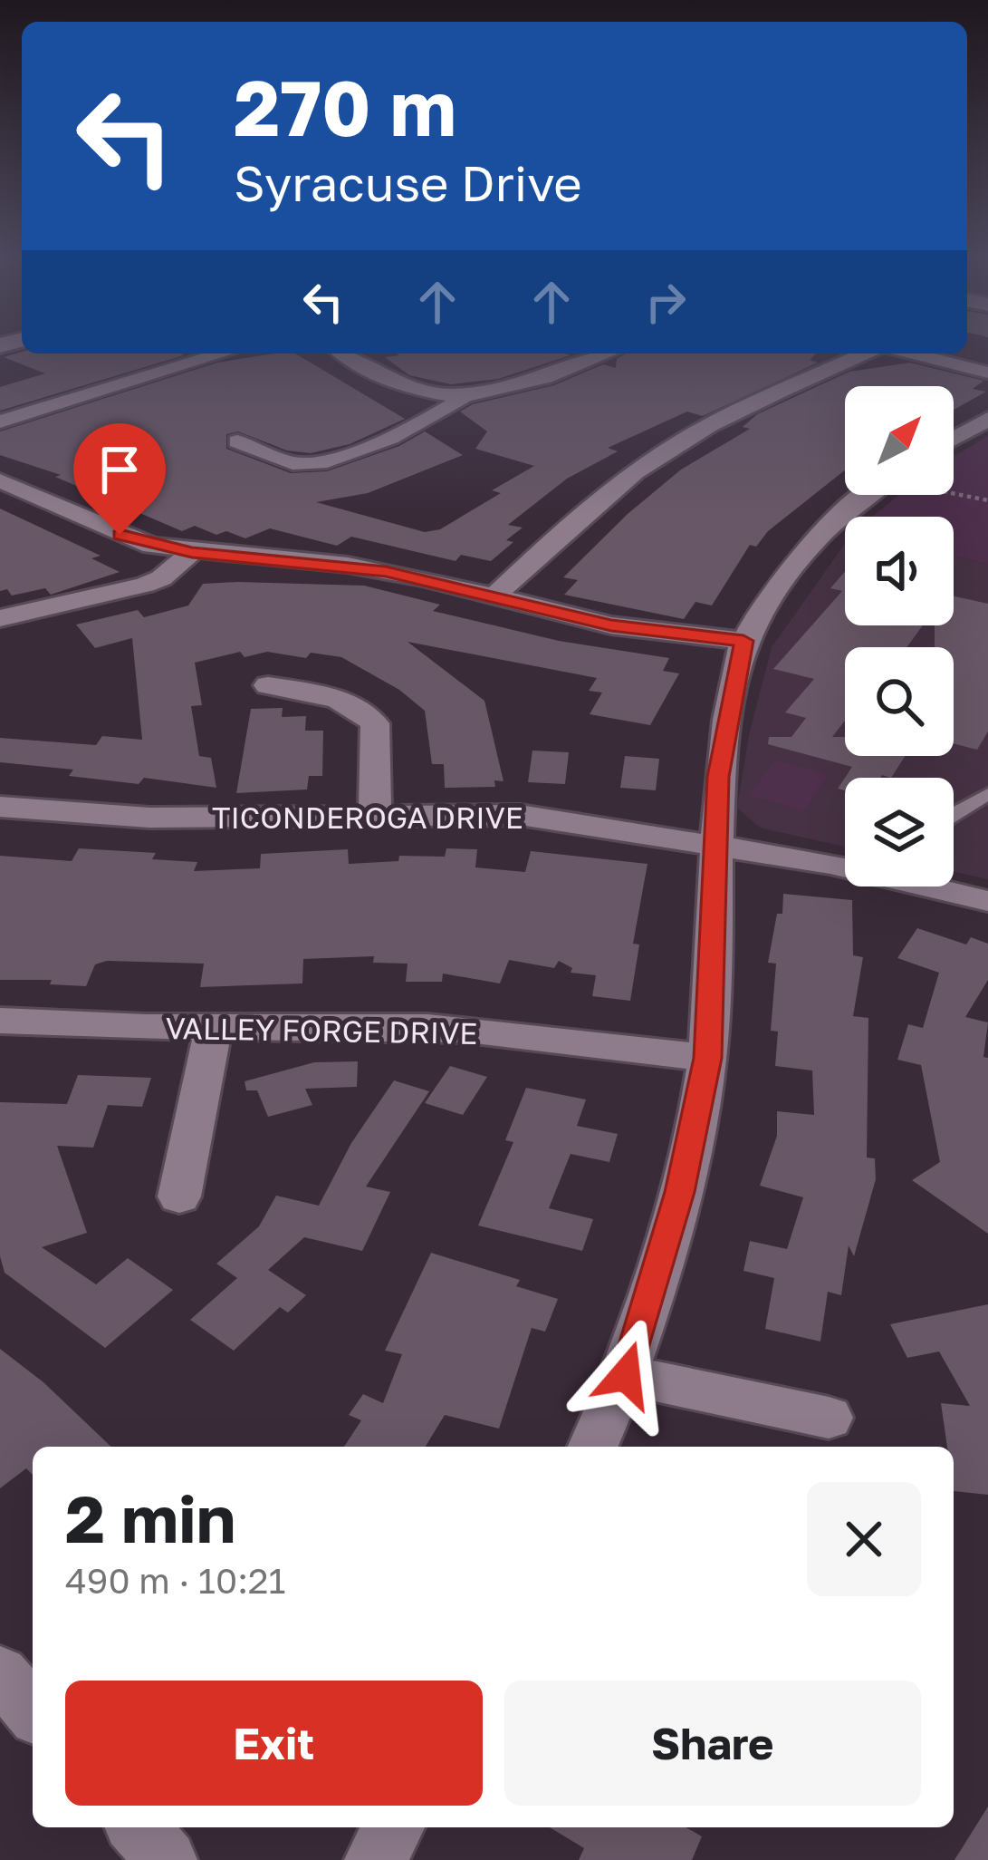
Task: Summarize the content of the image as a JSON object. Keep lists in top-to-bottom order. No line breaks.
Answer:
{"streets":{"street":["TICONDEROGA DRIVE","VALLEY FORGE DRIVE"]},"north":"top right","page":{"turn":["270 m","Syracuse Drive"],"heading":["2 min","490 m · 10:21"],"buttons":["Exit","Share"]}}
